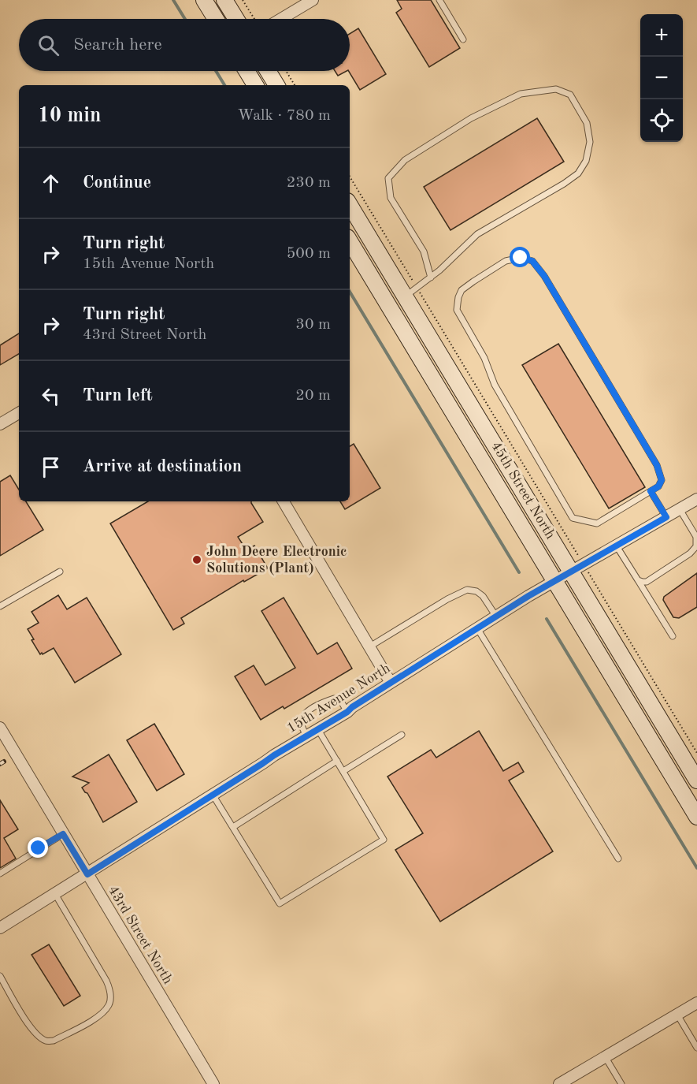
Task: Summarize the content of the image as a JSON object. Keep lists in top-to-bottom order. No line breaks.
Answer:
{"streets":{"main road":["45th Street North"],"street":["15th Avenue North","43rd Street North"]},"crossings":[["45th Street North","15th Avenue North"],["15th Avenue North","43rd Street North"]],"places":["John Deere Electronic Solutions (Plant)"],"page":{"map_buttons":["+","−"],"search":"Search here","heading":["10 min","Walk · 780 m"],"list":[["Continue","230 m"],["Turn right","15th Avenue North","500 m"],["Turn right","43rd Street North","30 m"],["Turn left","20 m"],"Arrive at destination"]}}
